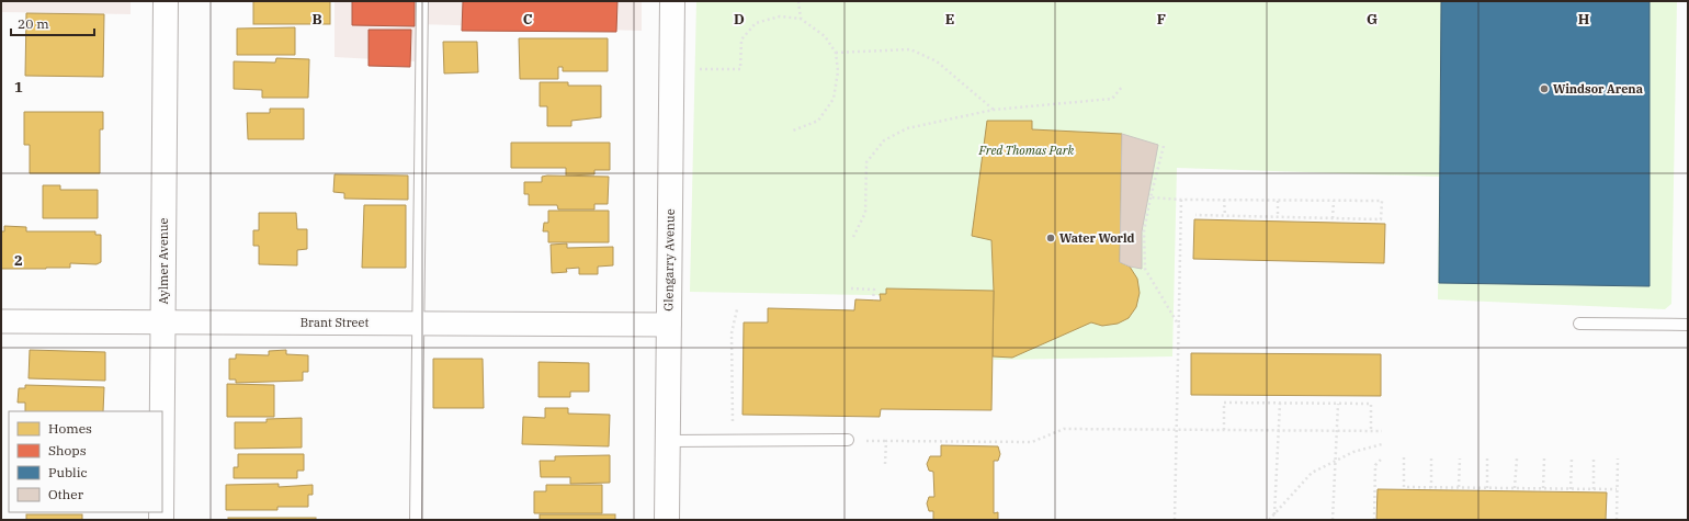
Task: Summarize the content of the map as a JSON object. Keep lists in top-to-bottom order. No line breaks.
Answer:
{"streets":{"main road":["Glengarry Avenue","Aylmer Avenue"],"street":["Brant Street"]},"crossings":[["Glengarry Avenue","Brant Street"],["Aylmer Avenue","Brant Street"]],"parks":["Fred Thomas Park"],"places":["Windsor Arena","Water World"],"legend":["Homes","Shops","Public","Other"],"scale_bar":"20 m","grid":{"columns":["B","C","D","E","F","G","H"],"rows":["1","2"]}}
